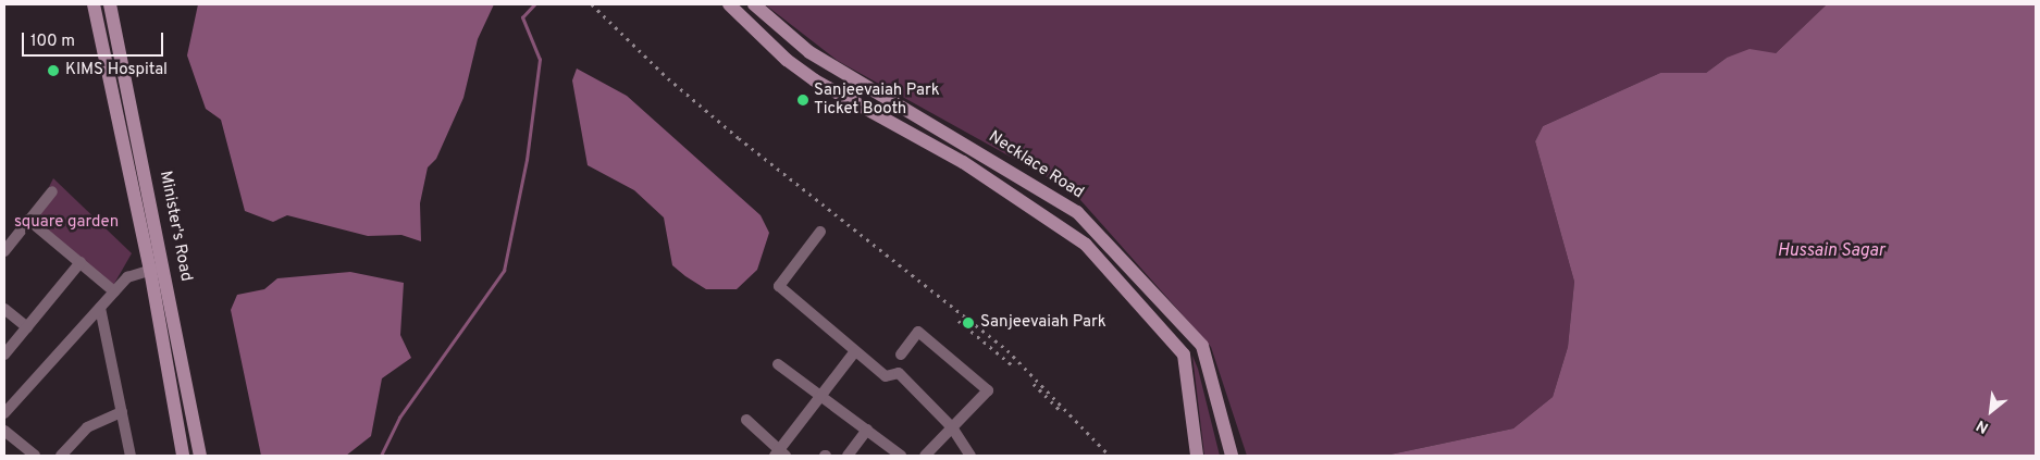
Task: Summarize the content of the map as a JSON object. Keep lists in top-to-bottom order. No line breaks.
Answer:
{"streets":{"main road":["Necklace Road","Minister's Road"]},"water":["Hussain Sagar"],"parks":["square garden"],"places":["KIMS Hospital","Sanjeevaiah Park Ticket Booth","Sanjeevaiah Park"],"scale_bar":"100 m","north":"bottom left"}
